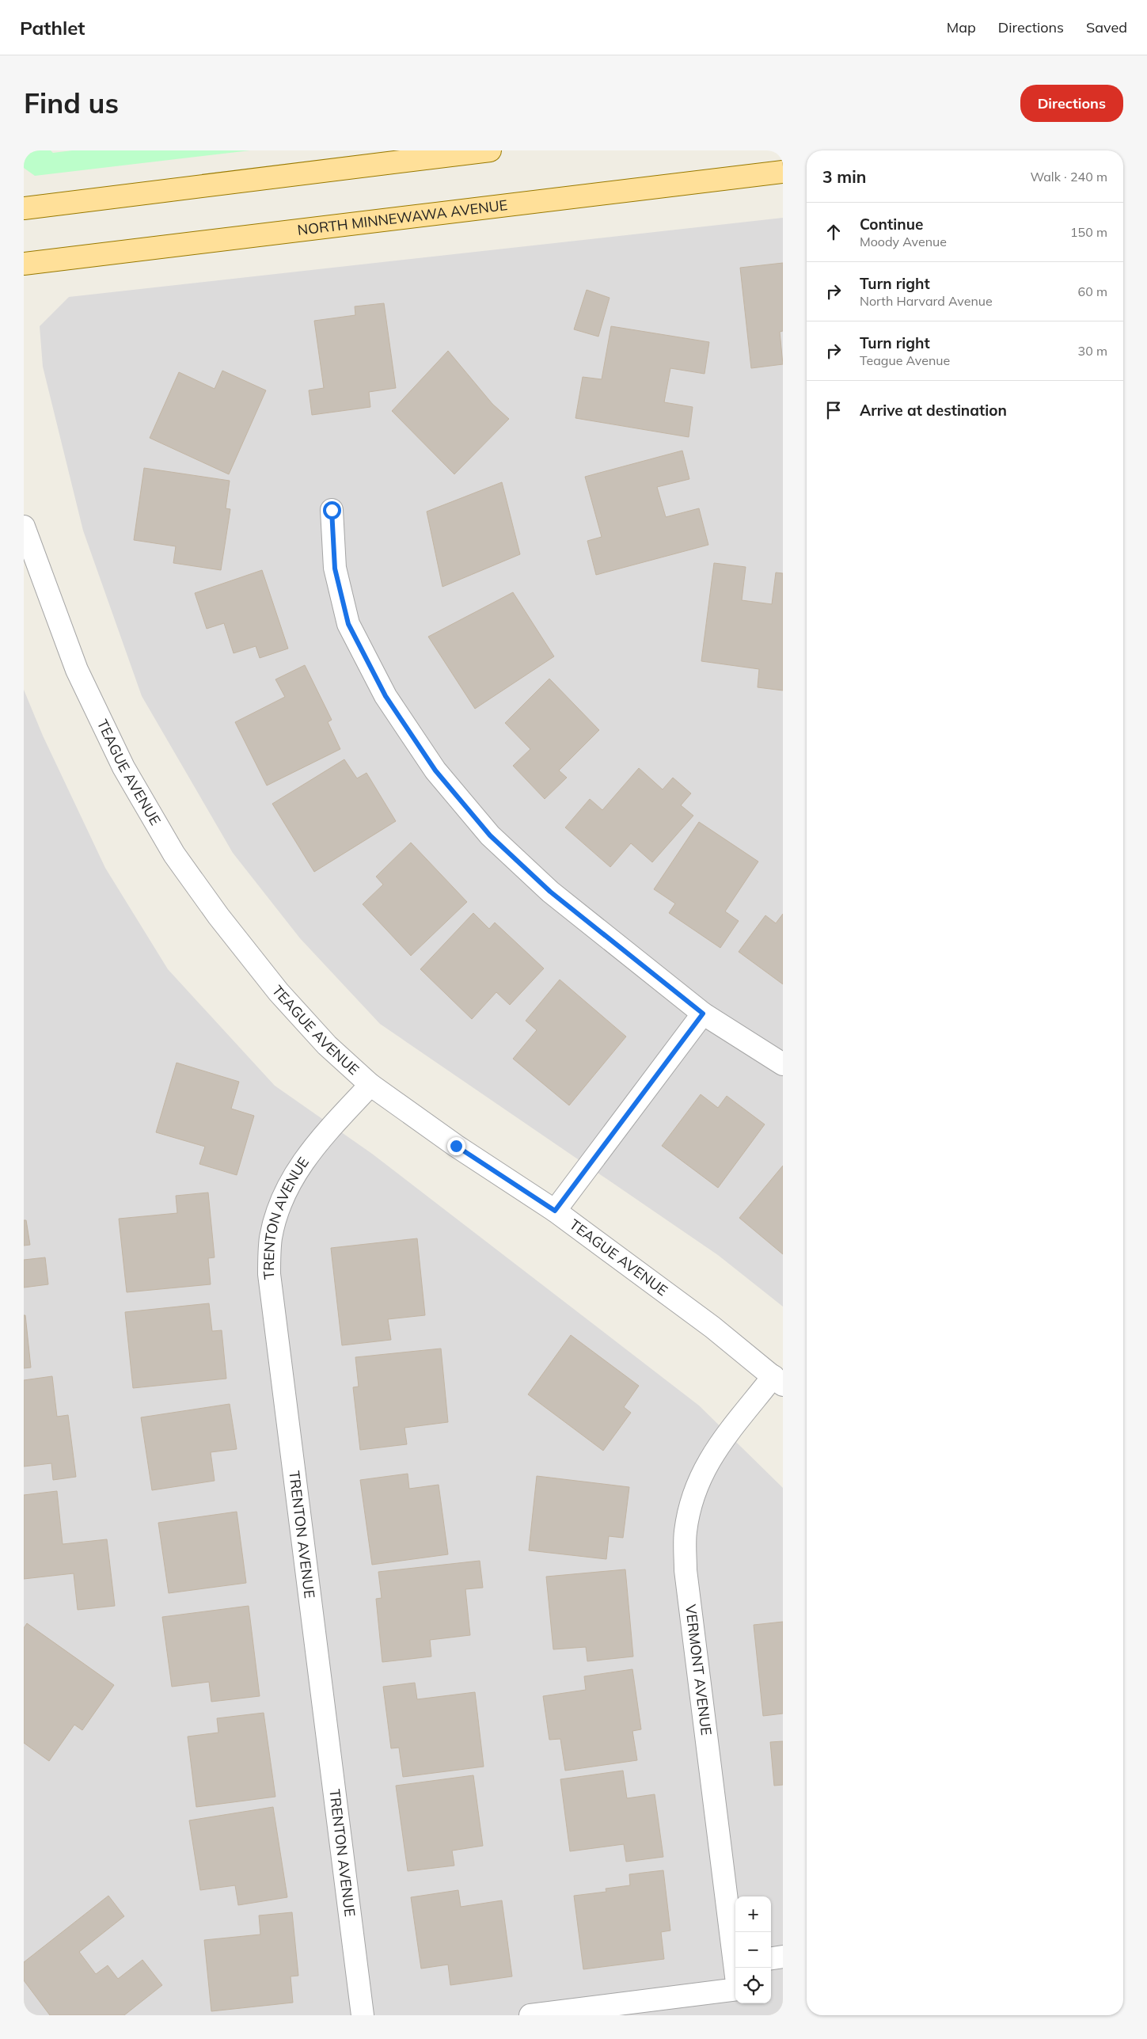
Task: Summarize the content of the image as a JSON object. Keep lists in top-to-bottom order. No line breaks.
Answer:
{"streets":{"main road":["NORTH MINNEWAWA AVENUE"],"street":["TEAGUE AVENUE","TRENTON AVENUE","VERMONT AVENUE"]},"crossings":[["TEAGUE AVENUE","TRENTON AVENUE"],["TEAGUE AVENUE","VERMONT AVENUE"]],"page":{"header":"Pathlet","nav":["Map","Directions","Saved"],"buttons":"Directions","title":"Find us","heading":["3 min","Walk · 240 m"],"list":[["Continue","Moody Avenue","150 m"],["Turn right","North Harvard Avenue","60 m"],["Turn right","Teague Avenue","30 m"],"Arrive at destination"],"map_buttons":["+","−"]}}
